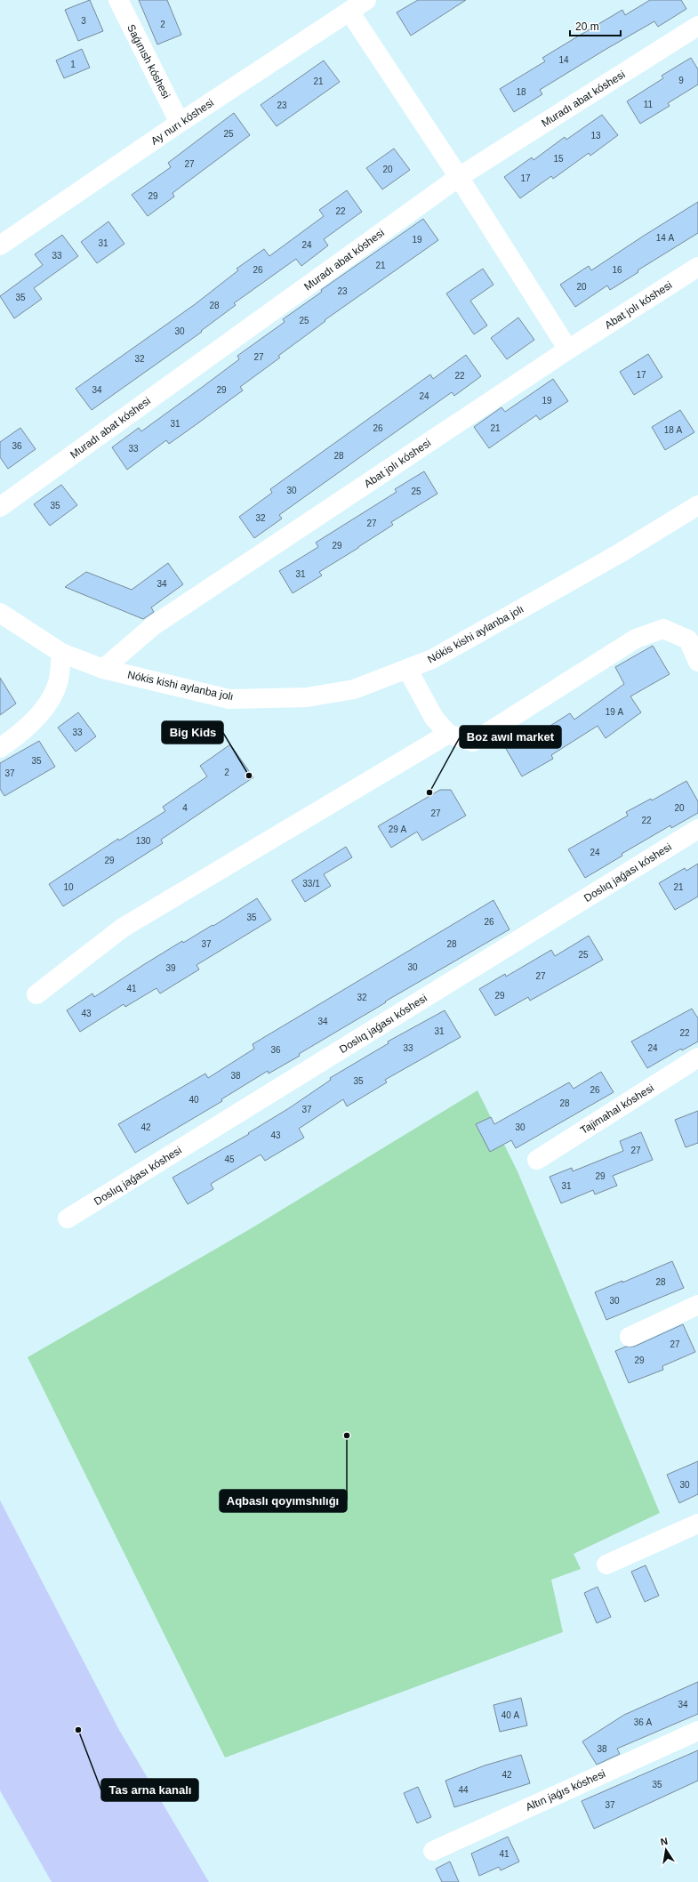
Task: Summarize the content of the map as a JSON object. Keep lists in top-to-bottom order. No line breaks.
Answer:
{"streets":{"street":["Saǵınısh kóshesi","Muradı abat kóshesi","Ay nurı kóshesi","Abat jolı kóshesi","Nókis kishi aylanba jolı","Doslıq jaǵası kóshesi","Tajimahal kóshesi","Altın jaǵıs kóshesi"]},"crossings":[["Saǵınısh kóshesi","Ay nurı kóshesi"],["Abat jolı kóshesi","Nókis kishi aylanba jolı"]],"places":["Big Kids","Boz awıl market","Aqbaslı qoyımshılıǵı","Tas arna kanalı"],"house_numbers":["3","2","14","1","9","21","18","11","23","25","13","15","27","20","17","29","22","14 А","19","31","24","33","21","26","16","20","23","35","28","25","30","27","32","17","22","34","29","24","19","31","26","21","18 А","36","33","28","30","25","35","32","27","29","31","34","19 А","33","35","2","37","4","20","27","22","29 А","130","24","29","33/1","10","21","35","26","37","28","25","30","39","27","41","29","32","43","34","31","22","33","24","36","38","35","26","40","28","37","42","30","43","27","45","29","31","28","30","27","29","30","34","40 А","36 А","38","42","35","44","37","41"],"scale_bar":"20 m","north":"top"}
